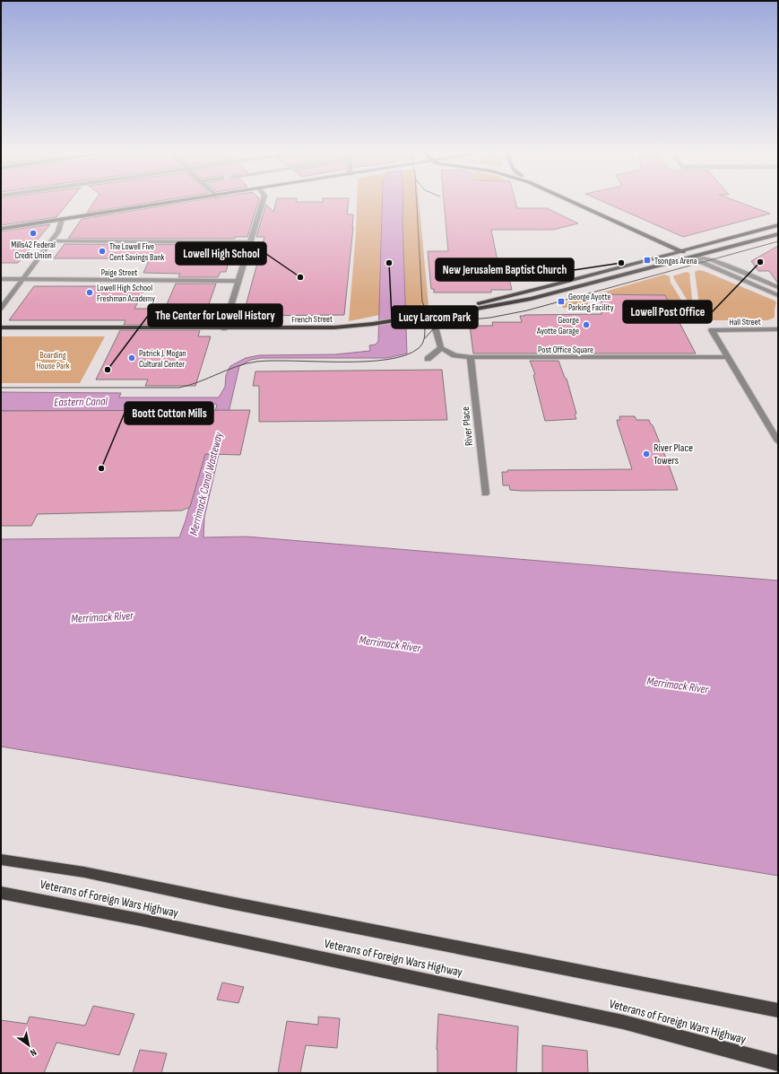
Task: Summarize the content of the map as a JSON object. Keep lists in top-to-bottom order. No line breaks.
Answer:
{"streets":{"main road":["French Street","Veterans of Foreign Wars Highway"],"street":["Paige Street","Hall Street","Post Office Square","River Place"]},"crossings":[["Hall Street","Post Office Square"],["Post Office Square","River Place"]],"water":["Eastern Canal","Merrimack Canal Wasteway","Merrimack River"],"parks":["Boarding House Park"],"places":{"other":["Mills42 Federal Credit Union","The Lowell Five Cent Savings Bank","Lowell Post Office","Lucy Larcom Park","New Jerusalem Baptist Church","Lowell High School","Lowell High School Freshman Academy","George Ayotte Garage","Patrick J. Mogan Cultural Center","The Center for Lowell History","River Place Towers","Boott Cotton Mills"],"transit":["Tsongas Arena","George Ayotte Parking Facility"]},"north":"bottom right"}
